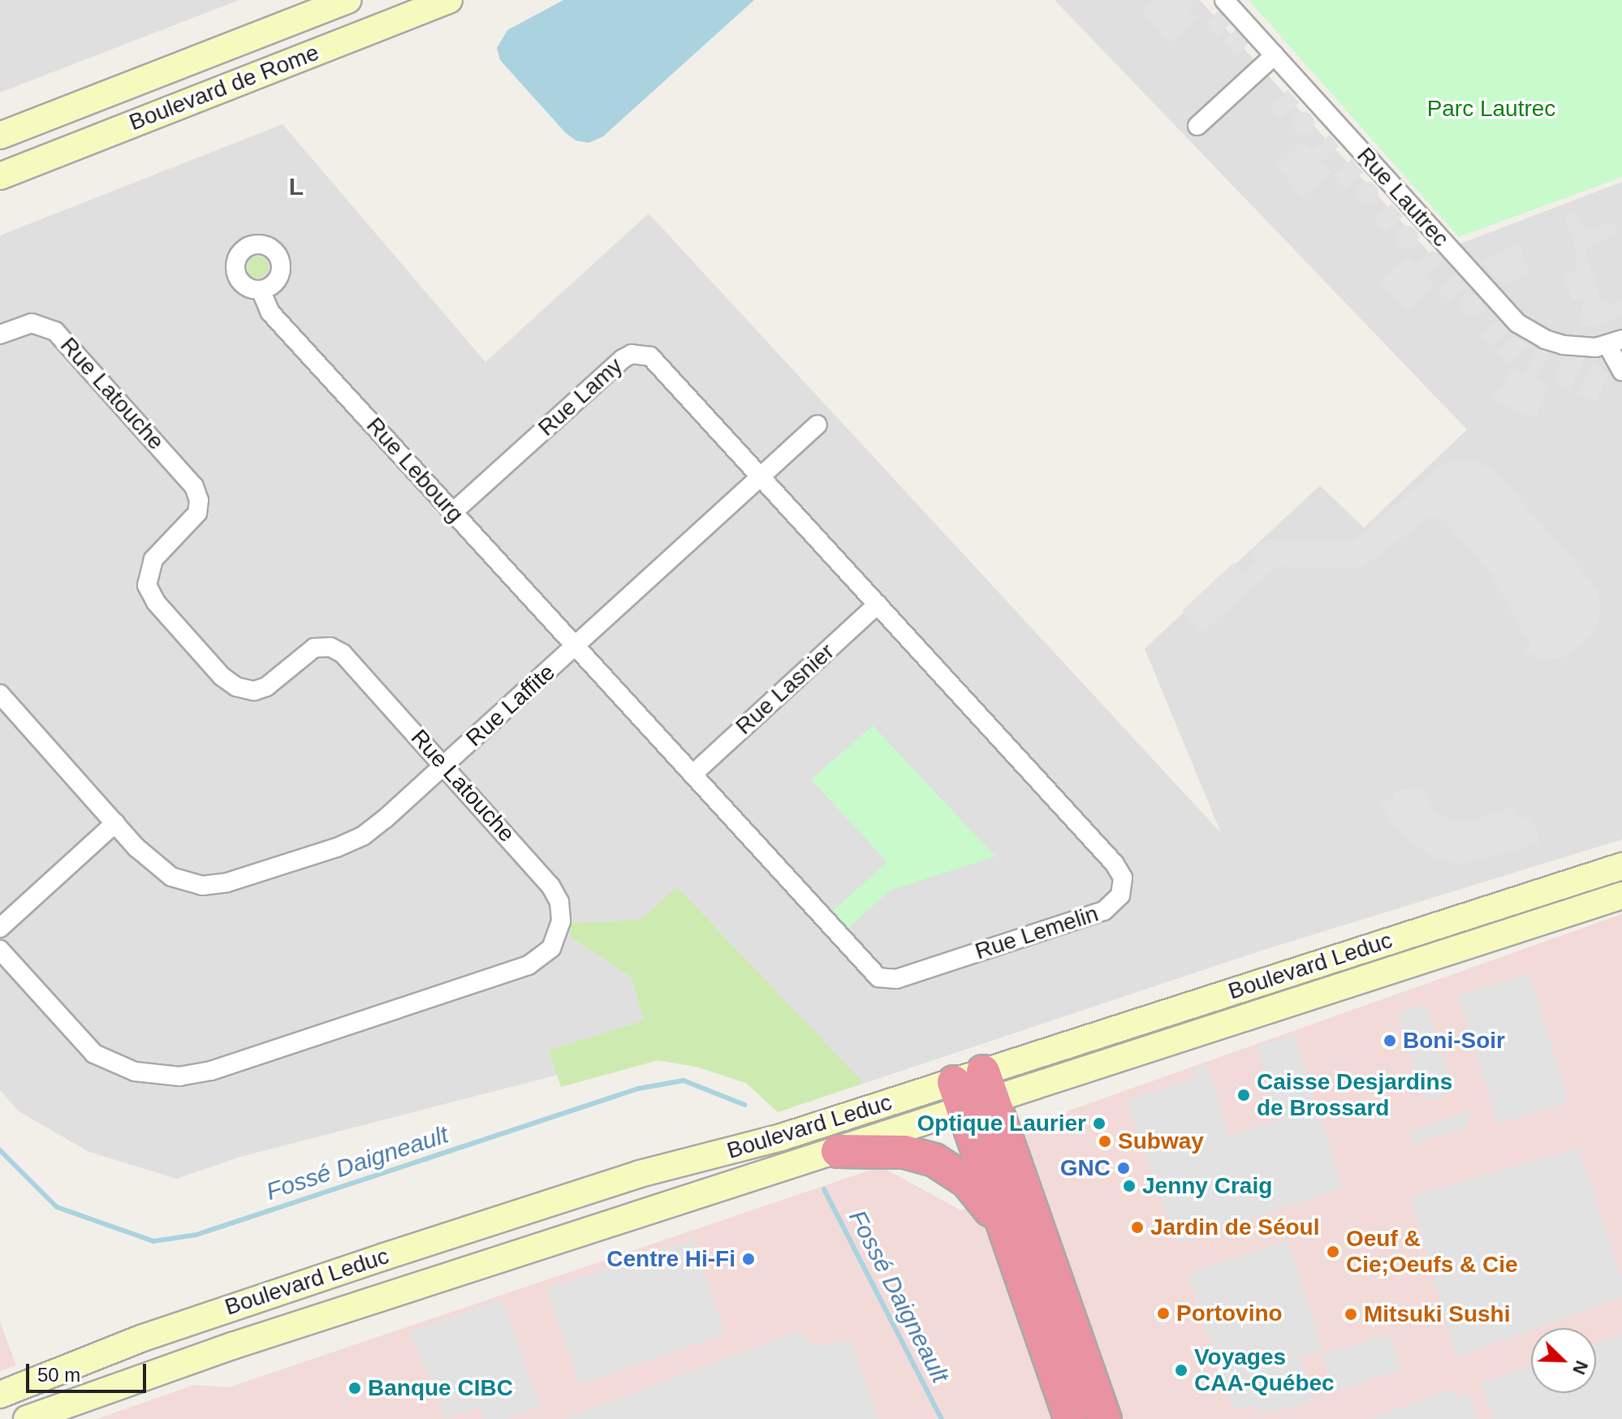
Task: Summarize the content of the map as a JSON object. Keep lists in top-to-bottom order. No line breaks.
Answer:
{"streets":{"street":["Boulevard de Rome","Rue Lautrec","Rue Latouche","Rue Lamy","Rue Lebourg","Rue Lasnier","Rue Laffite","Rue Lemelin","Boulevard Leduc"]},"crossings":[["Rue Latouche","Rue Laffite"],["Rue Lamy","Rue Lebourg"],["Rue Lamy","Rue Laffite"],["Rue Lamy","Rue Lemelin"],["Rue Lebourg","Rue Laffite"],["Rue Lebourg","Rue Lemelin"],["Rue Lasnier","Rue Lemelin"],["Rue Laffite","Rue Lemelin"]],"districts":["L"],"water":["Fossé Daigneault"],"parks":["Parc Lautrec"],"places":["Boni-Soir","Caisse Desjardins de Brossard","Optique Laurier","Subway","GNC","Jenny Craig","Jardin de Séoul","Oeuf & Cie;Oeufs & Cie","Centre Hi-Fi","Portovino","Mitsuki Sushi","Voyages CAA-Québec","Banque CIBC"],"scale_bar":"50 m","north":"bottom right"}
